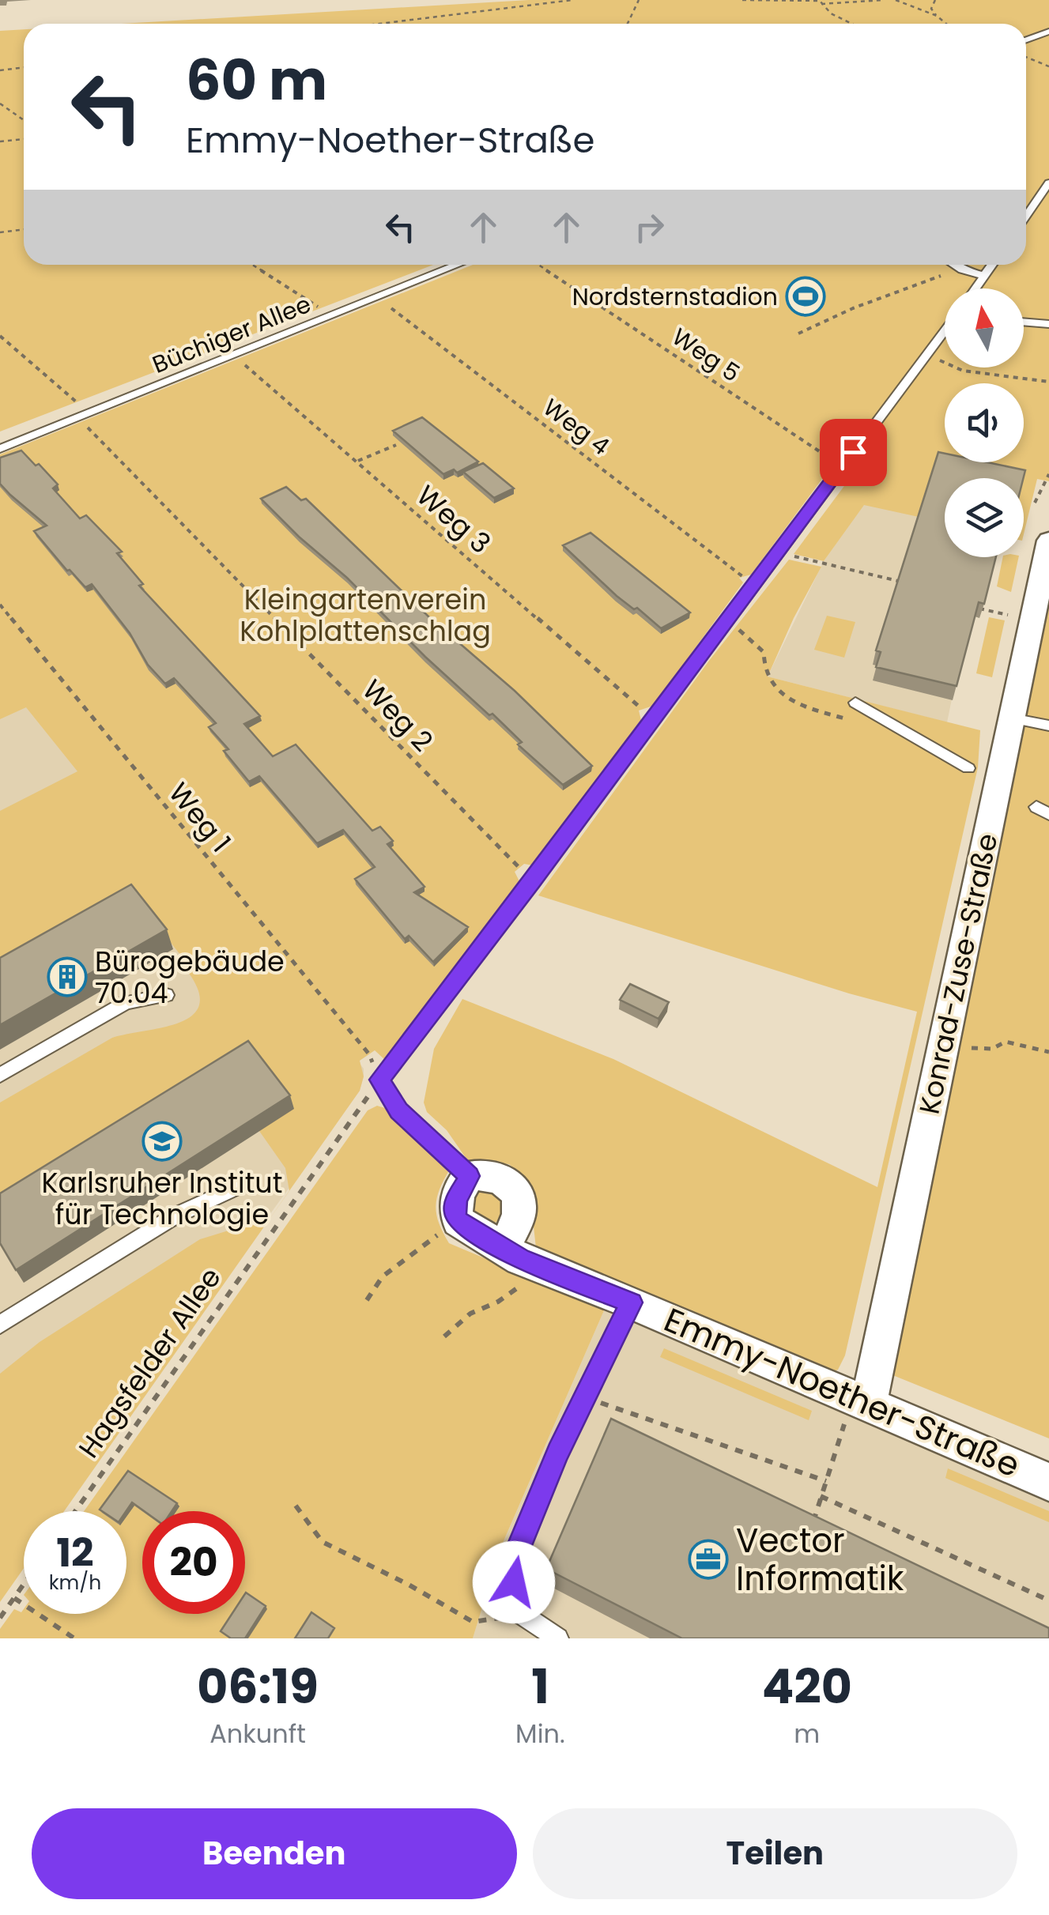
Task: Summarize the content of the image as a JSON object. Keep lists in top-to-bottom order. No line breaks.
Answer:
{"streets":{"street":["Konrad-Zuse-Straße","Emmy-Noether-Straße"],"lane":["Büchiger Allee"],"path":["Weg 5","Weg 4","Weg 3","Weg 2","Weg 1","Hagsfelder Allee"]},"crossings":[["Büchiger Allee","Weg 4"],["Büchiger Allee","Weg 2"],["Konrad-Zuse-Straße","Emmy-Noether-Straße"]],"parks":["Kleingartenverein Kohlplattenschlag"],"places":{"sports":["Nordsternstadion"],"building":["Bürogebäude 70.04"],"school or university":["Karlsruher Institut für Technologie"],"office":["Vector Informatik"]},"north":"top","page":{"turn":["60 m","Emmy-Noether-Straße"],"speed":"12 km/h","limit":"20","eta":["06:19","Ankunft","1","Min.","420","m"],"buttons":["Beenden","Teilen"]}}
